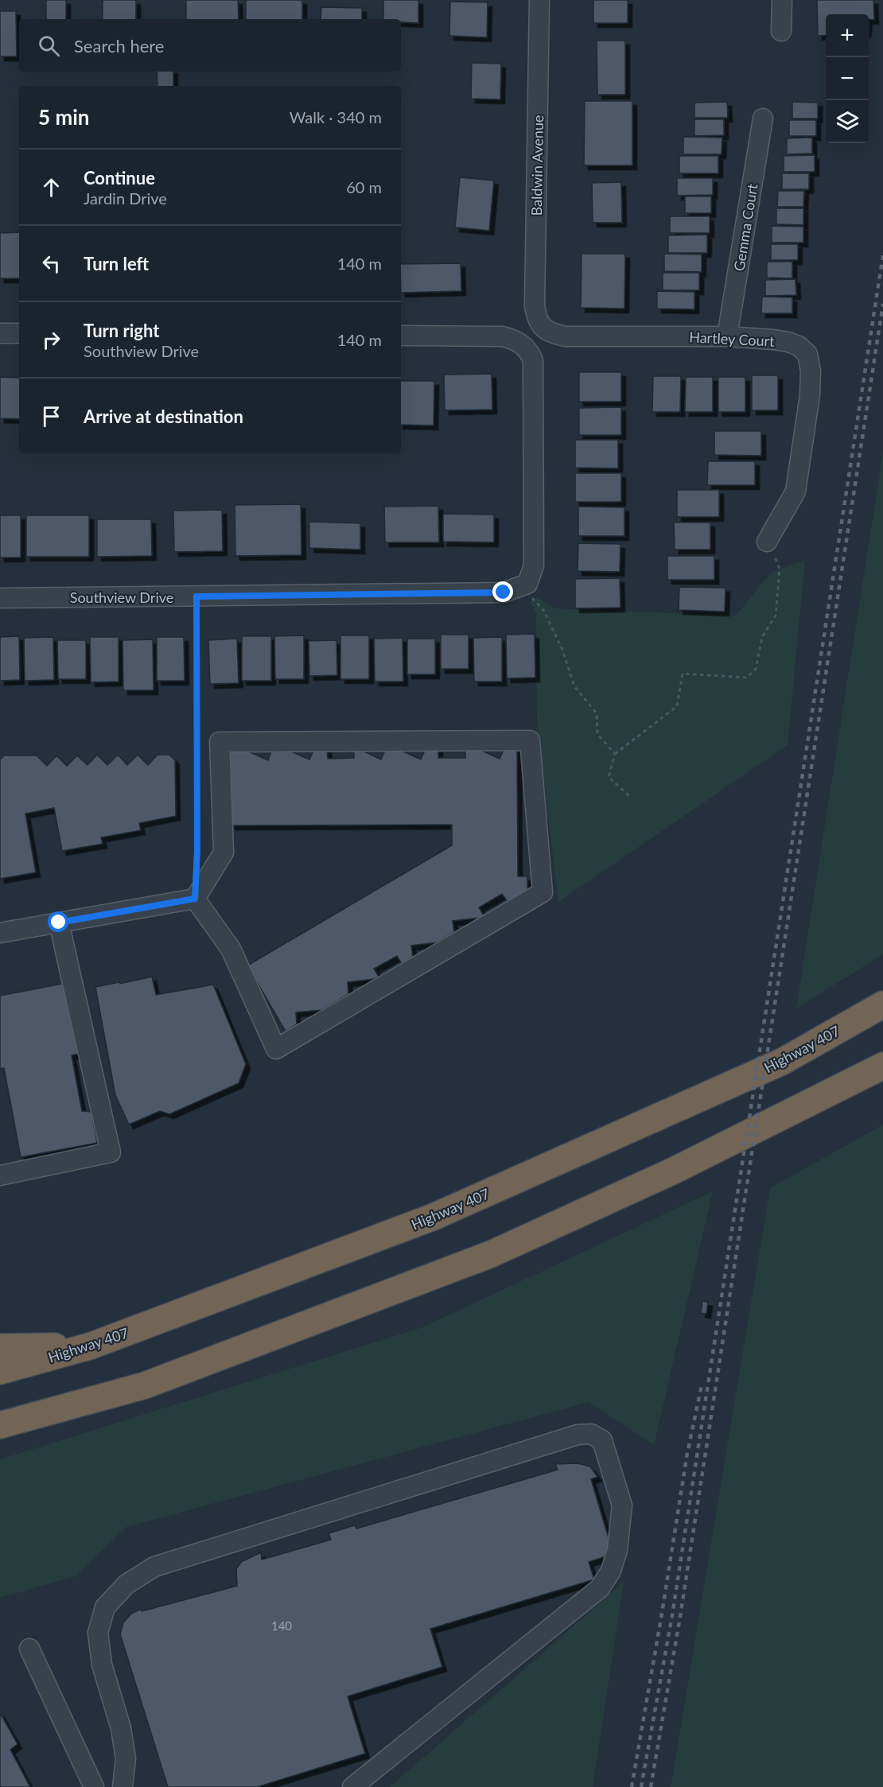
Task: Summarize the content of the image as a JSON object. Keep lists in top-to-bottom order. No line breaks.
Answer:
{"streets":{"highway":["Highway 407"],"street":["Baldwin Avenue","Gemma Court","Hartley Court","Southview Drive"]},"crossings":[["Baldwin Avenue","Hartley Court"],["Gemma Court","Hartley Court"]],"house_numbers":["140"],"page":{"map_buttons":["+","−"],"search":"Search here","heading":["5 min","Walk · 340 m"],"list":[["Continue","Jardin Drive","60 m"],["Turn left","140 m"],["Turn right","Southview Drive","140 m"],"Arrive at destination"]}}
